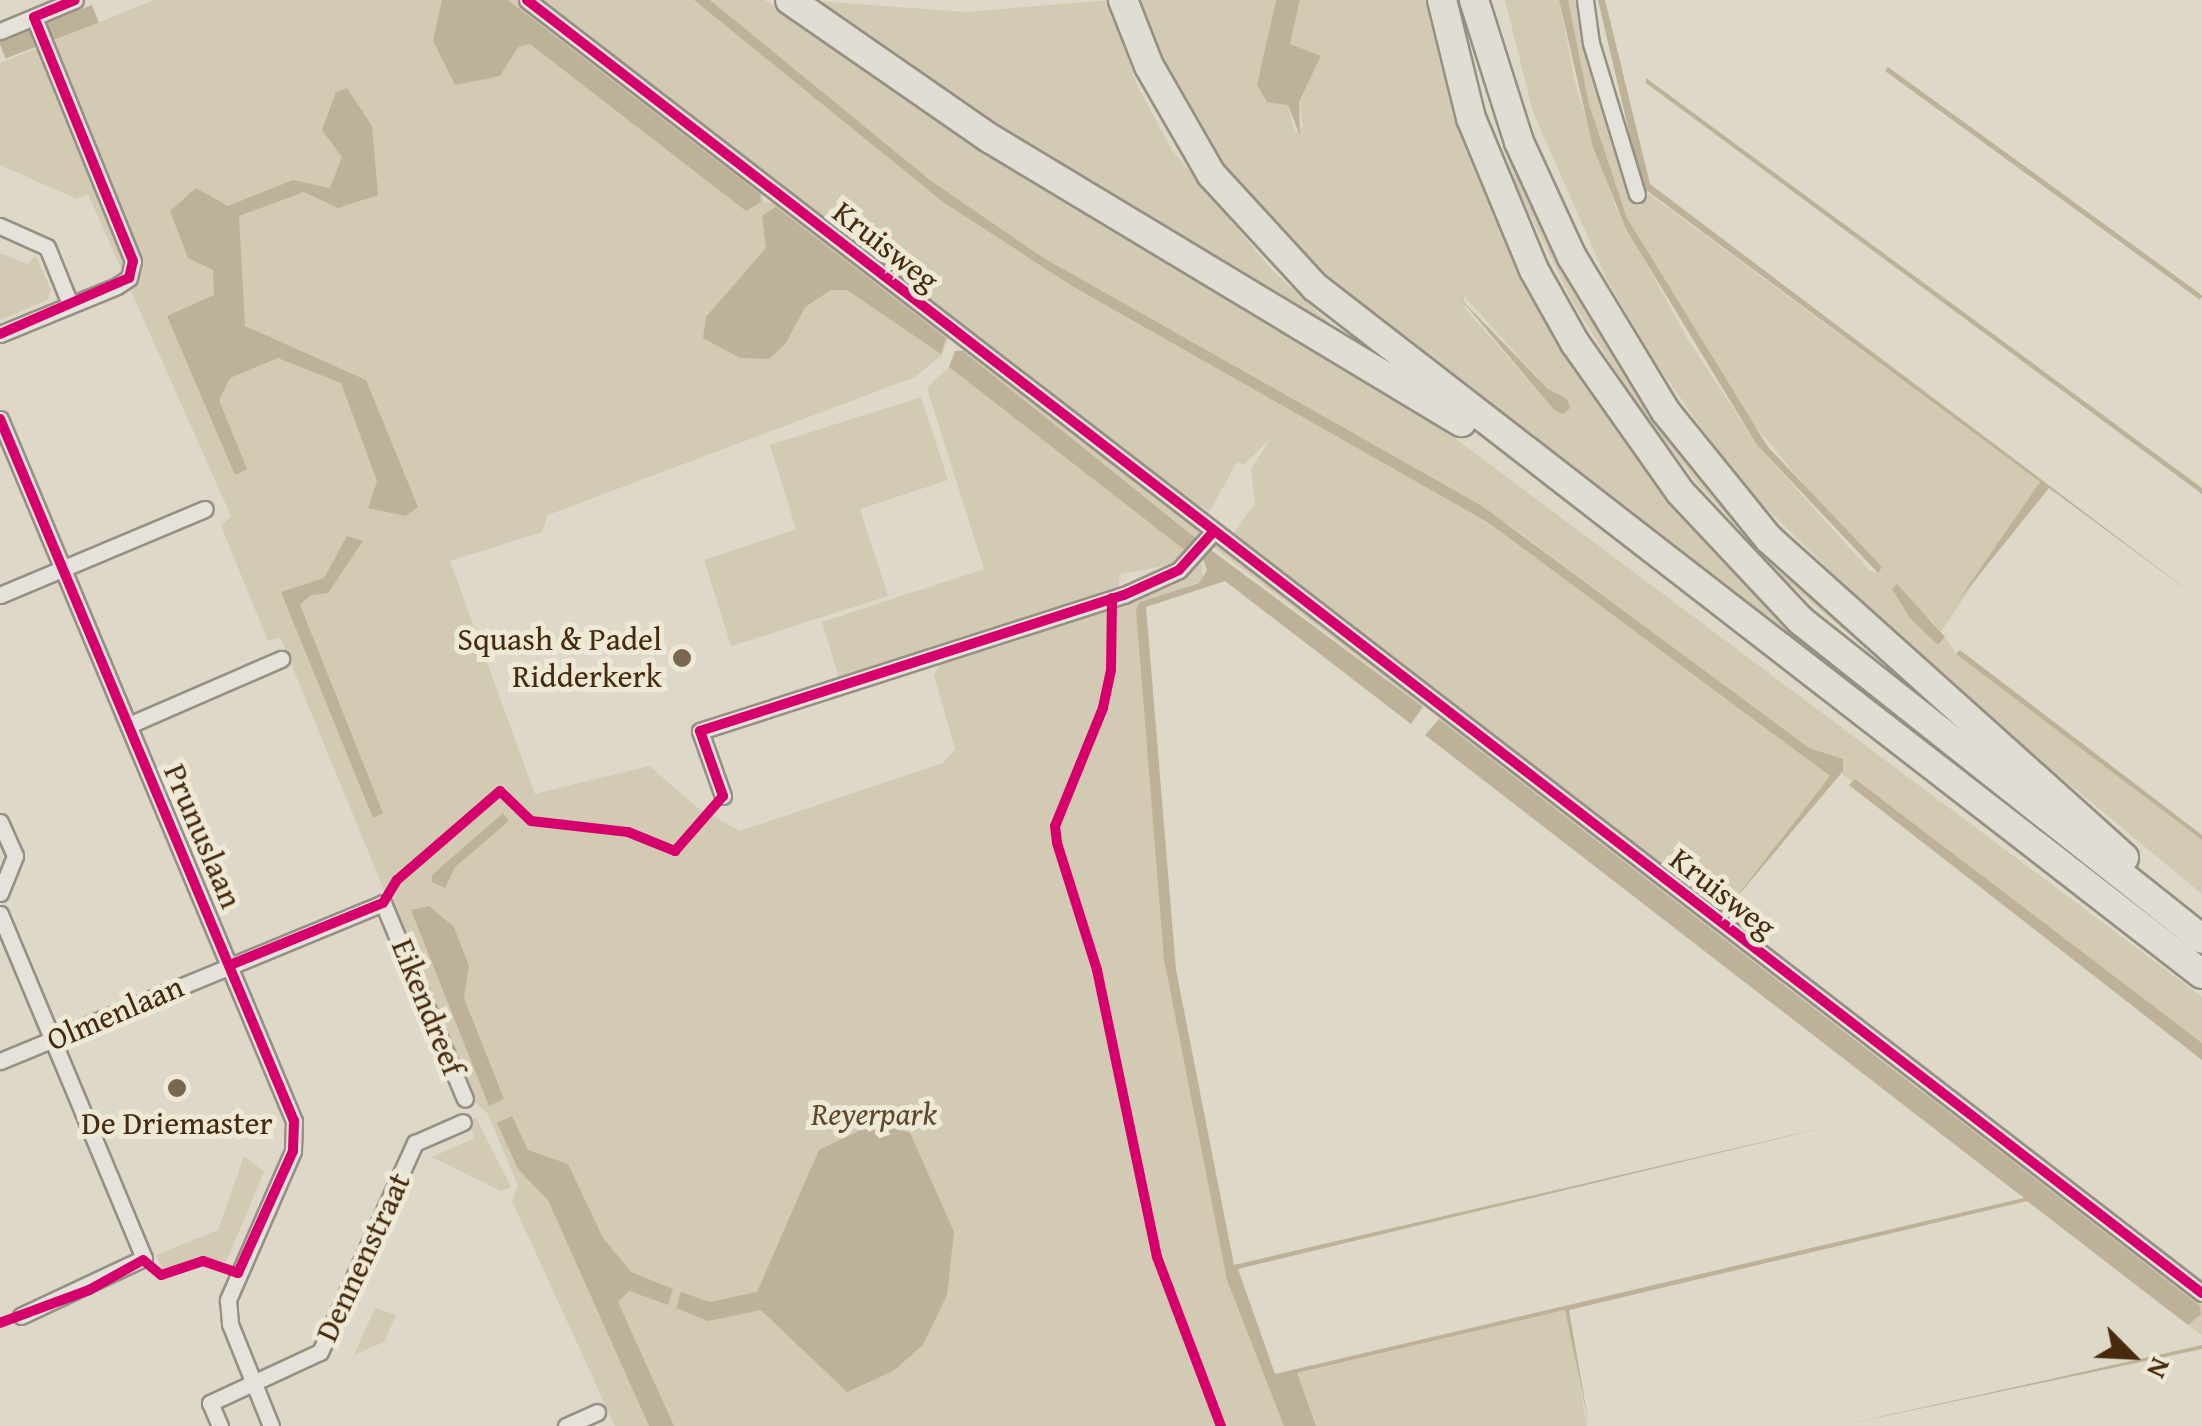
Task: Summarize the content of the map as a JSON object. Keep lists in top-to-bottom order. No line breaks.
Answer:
{"streets":{"street":["Kruisweg","Prunuslaan","Eikendreef","Olmenlaan","Dennenstraat"]},"crossings":[["Prunuslaan","Eikendreef"],["Prunuslaan","Olmenlaan"],["Prunuslaan","Dennenstraat"],["Eikendreef","Olmenlaan"]],"parks":["Reyerpark"],"places":["Squash & Padel Ridderkerk","De Driemaster"],"north":"bottom right"}
